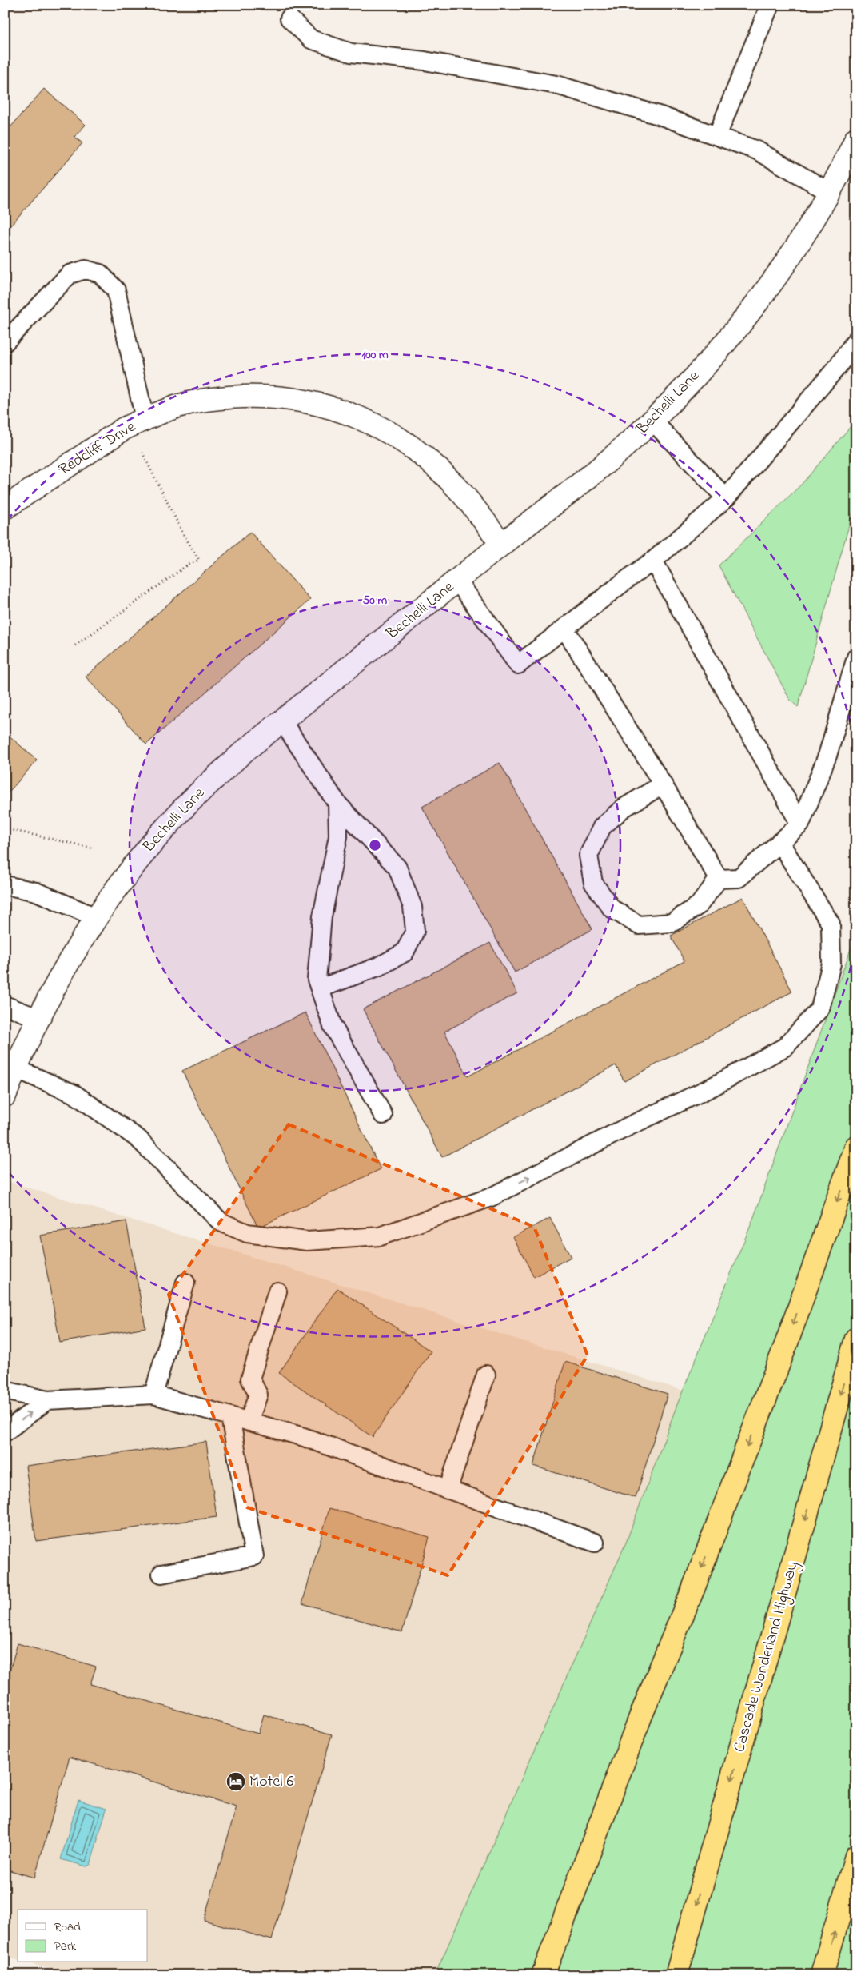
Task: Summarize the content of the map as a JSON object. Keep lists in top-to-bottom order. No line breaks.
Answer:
{"streets":{"highway":["Cascade Wonderland Highway"],"street":["Bechelli Lane","Redcliff Drive"]},"crossings":[["Bechelli Lane","Redcliff Drive"]],"places":{"hotel":["Motel 6"]},"legend":["Road","Park"],"rings":["100 m","50 m"]}
